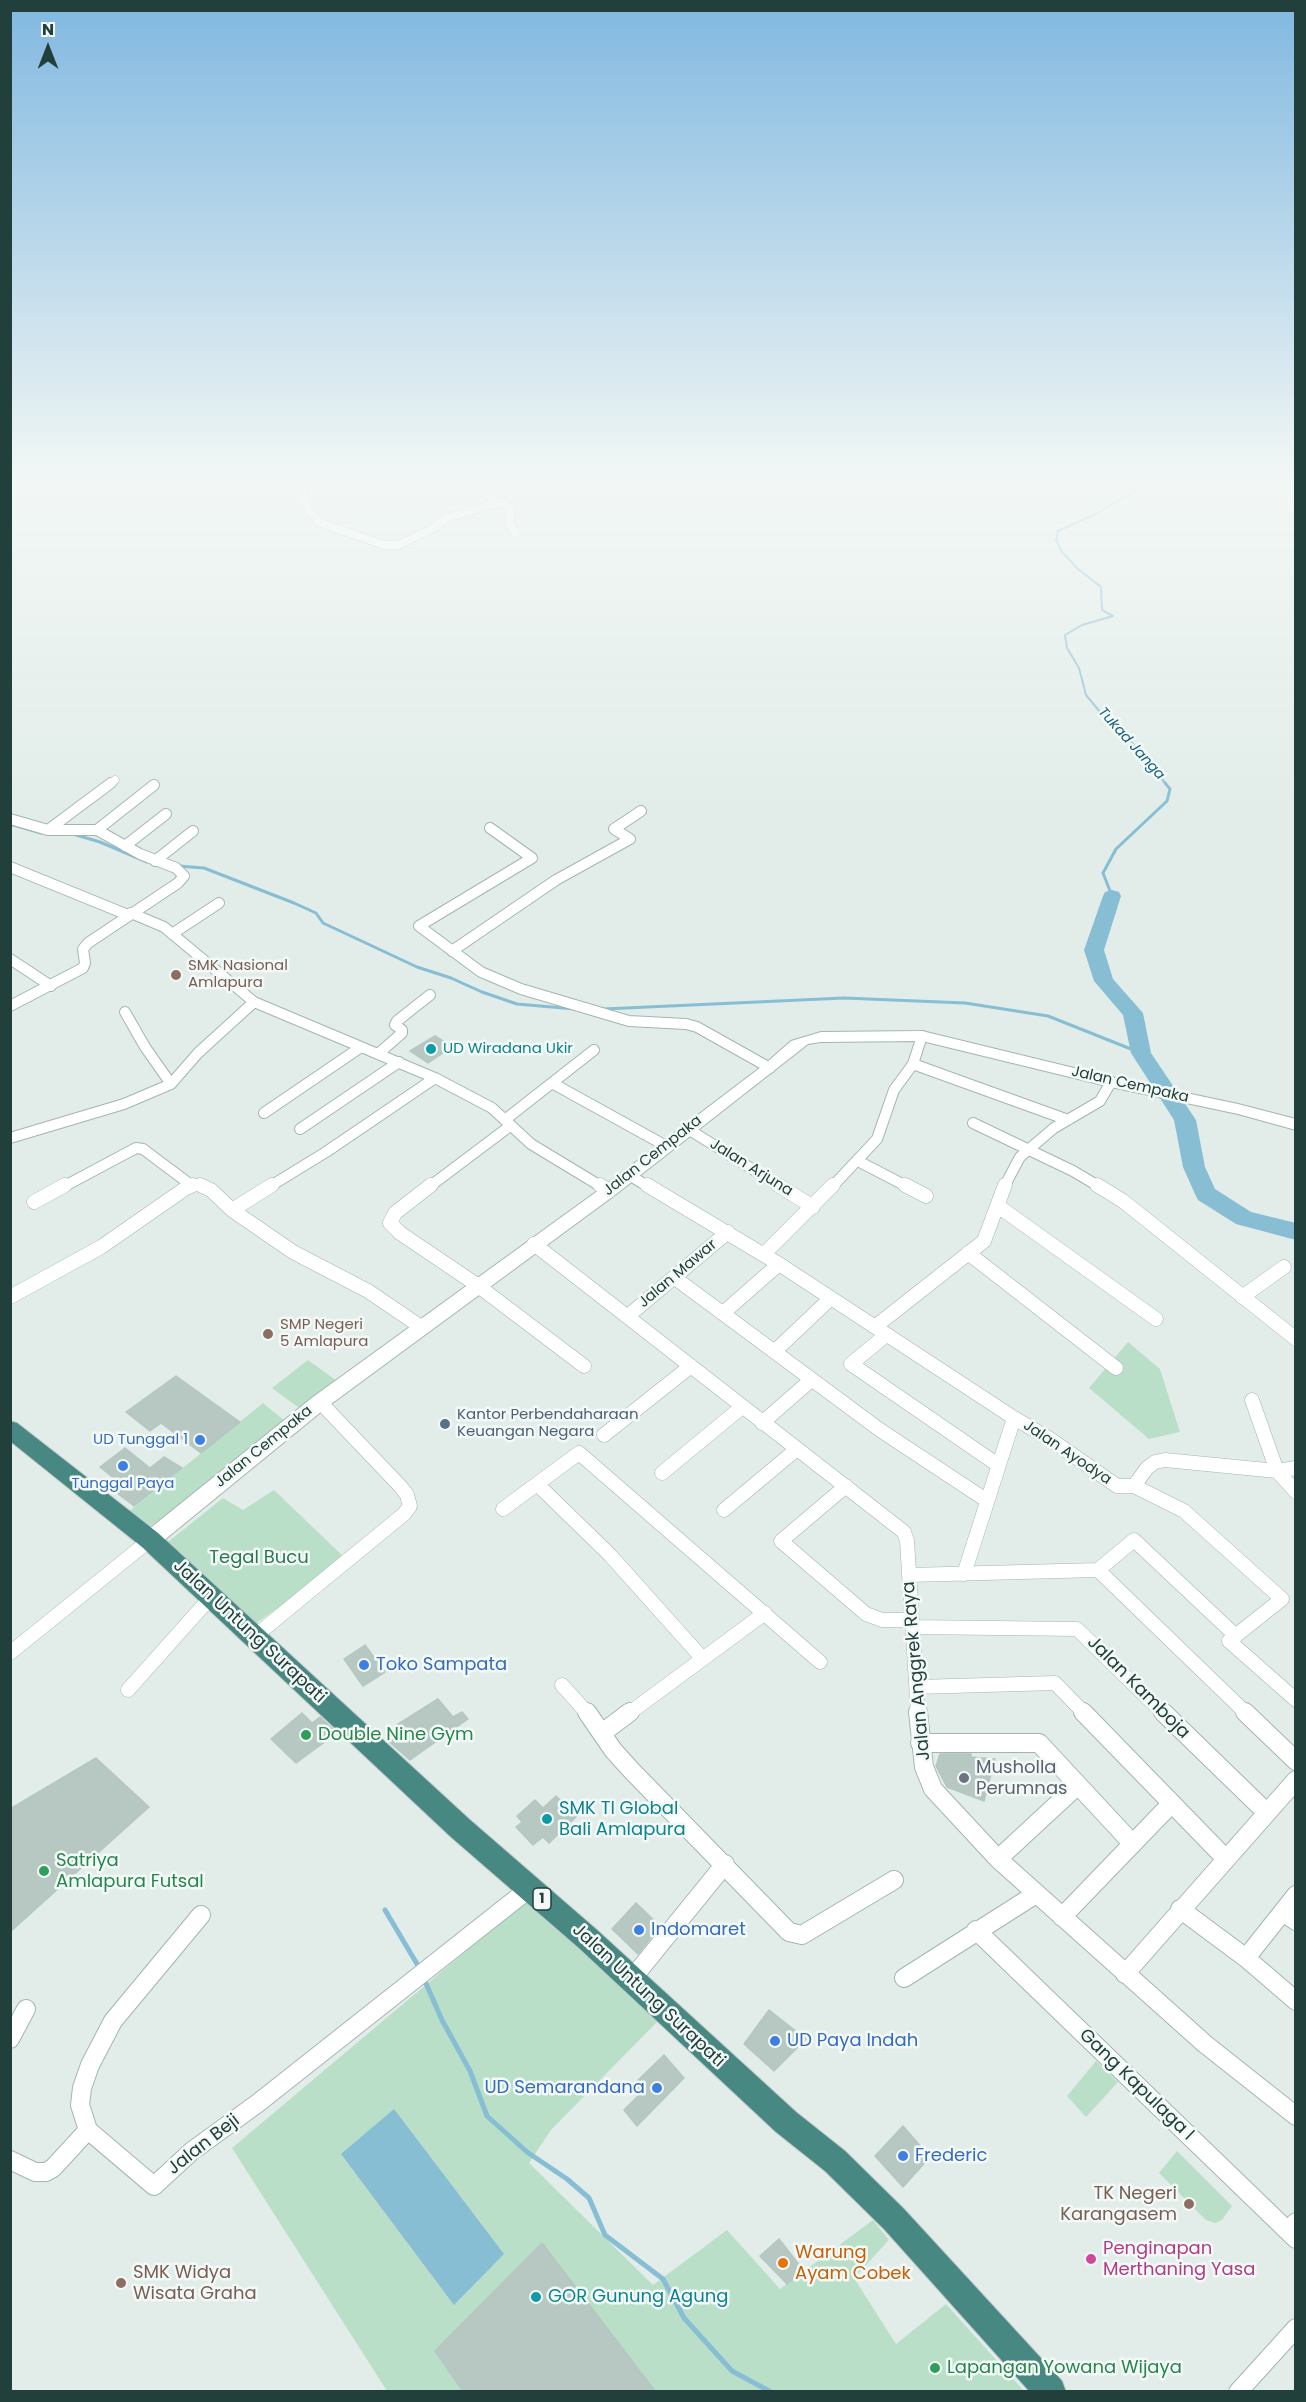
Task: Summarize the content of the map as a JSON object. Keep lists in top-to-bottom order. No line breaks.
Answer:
{"streets":{"highway":["Jalan Untung Surapati","1"],"street":["Jalan Cempaka","Jalan Arjuna","Jalan Mawar","Jalan Ayodya","Jalan Anggrek Raya","Jalan Kamboja","Gang Kapulaga I","Jalan Beji"]},"crossings":[["Jalan Cempaka","Jalan Arjuna"],["Jalan Cempaka","Jalan Ayodya"],["Jalan Cempaka","Jalan Untung Surapati"],["Jalan Cempaka","Jalan Anggrek Raya"],["Jalan Mawar","Jalan Ayodya"],["Jalan Mawar","Jalan Anggrek Raya"],["Jalan Untung Surapati","Jalan Beji"],["Jalan Anggrek Raya","Jalan Kamboja"]],"water":["Tukad Janga"],"parks":["Tegal Bucu"],"places":["SMK Nasional Amlapura","UD Wiradana Ukir","SMP Negeri 5 Amlapura","Kantor Perbendaharaan Keuangan Negara","UD Tunggal 1","Tunggal Paya","Toko Sampata","Double Nine Gym","Musholla Perumnas","SMK TI Global Bali Amlapura","Satriya Amlapura Futsal","Indomaret","UD Paya Indah","UD Semarandana","Frederic","TK Negeri Karangasem","Penginapan Merthaning Yasa","Warung Ayam Cobek","SMK Widya Wisata Graha","GOR Gunung Agung","Lapangan Yowana Wijaya"],"north":"top"}
